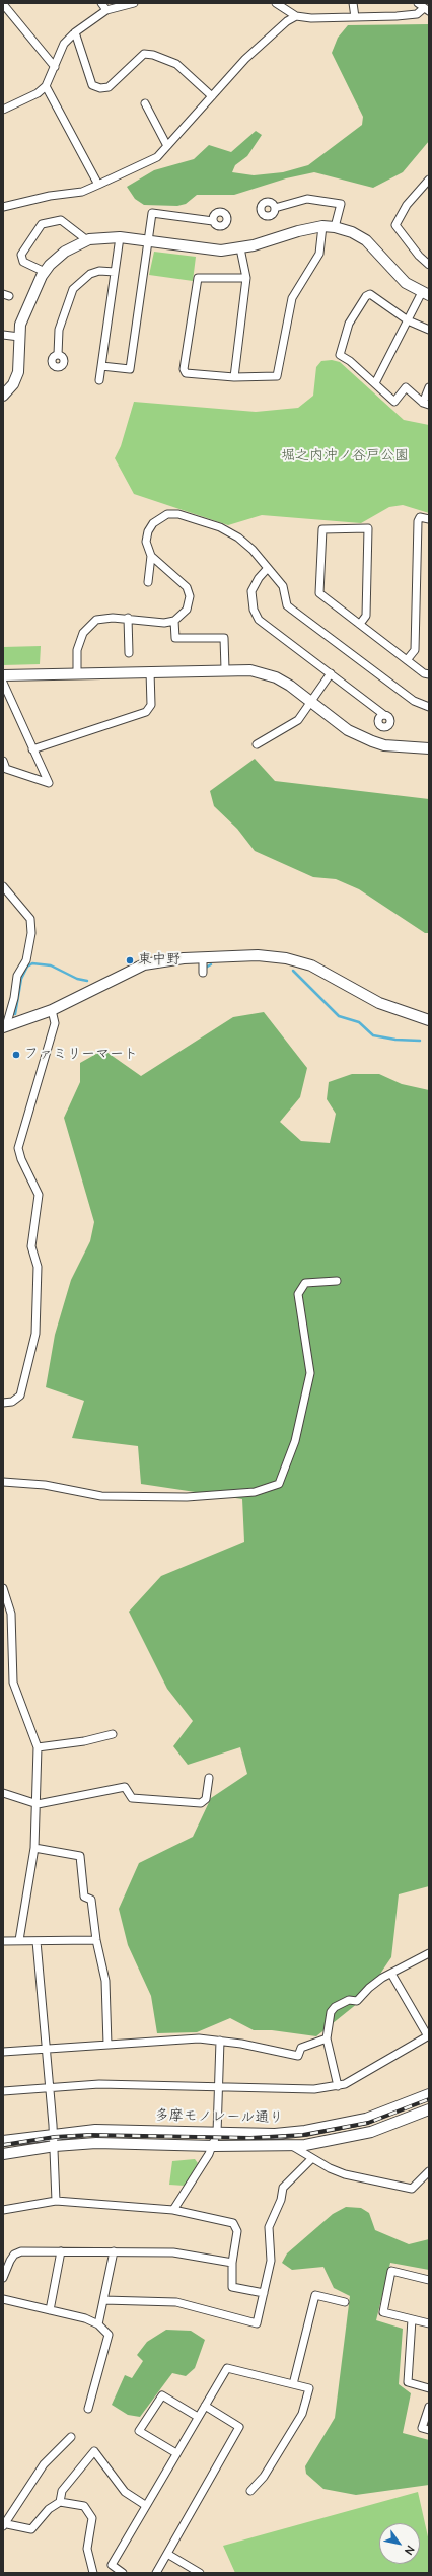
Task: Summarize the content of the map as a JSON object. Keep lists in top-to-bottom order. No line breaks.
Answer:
{"streets":{"street":["多摩モノレール通り"]},"parks":["堀之内沖ノ谷戸公園"],"places":["東中野","ファミリーマート"],"north":"bottom right"}
